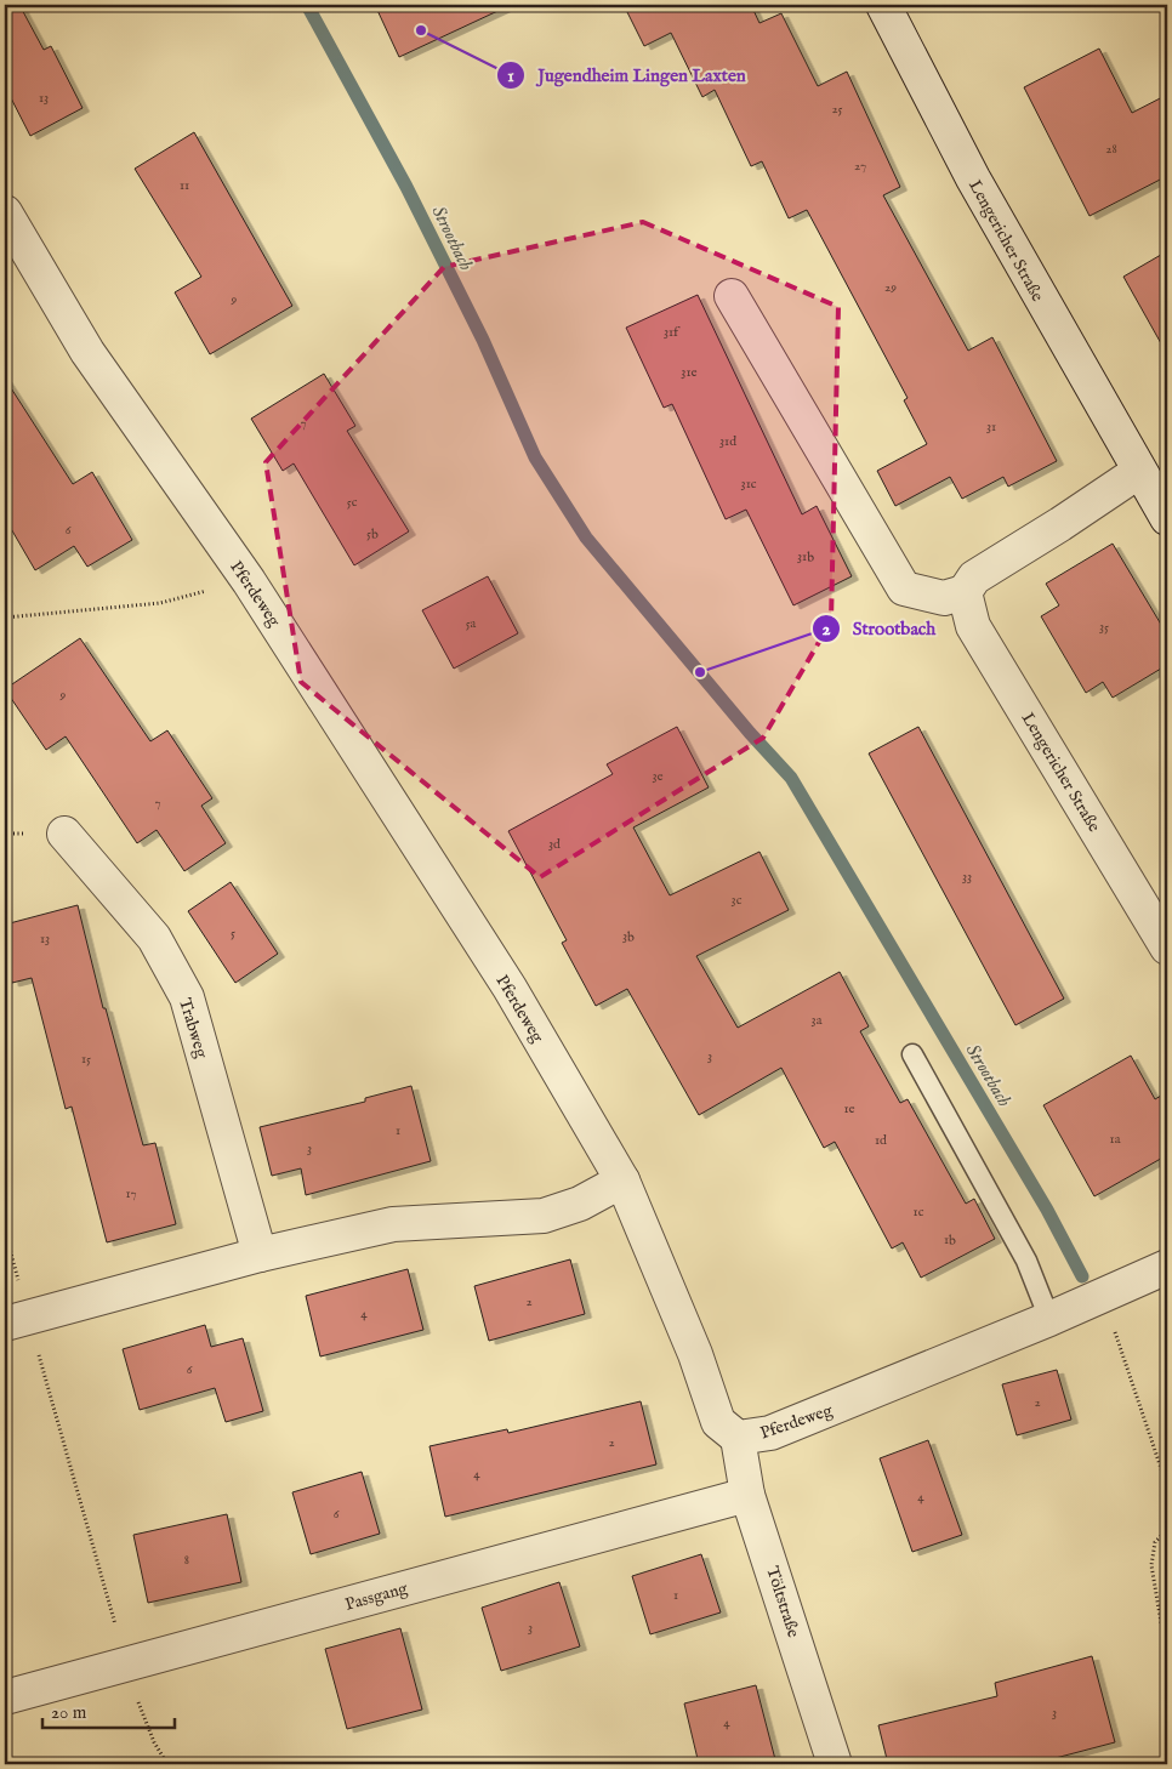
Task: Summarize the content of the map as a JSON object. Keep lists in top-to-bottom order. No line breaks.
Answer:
{"streets":{"street":["Lengericher Straße","Pferdeweg","Trabweg","Passgang","Töltstraße"]},"crossings":[["Pferdeweg","Töltstraße"],["Passgang","Töltstraße"]],"water":["Strootbach"],"places":["Jugendheim Lingen Laxten","Strootbach"],"house_numbers":["13","25","28","27","11","29","9","31f","31e","7","31","31d","31c","5c","6","5b","31b","5a","35","9","3e","7","3d","33","3c","5","3b","13","3a","3","15","1e","1","1a","1d","3","17","1c","1b","2","4","6","2","2","4","4","6","8","1","3","3","4"],"scale_bar":"20 m"}
